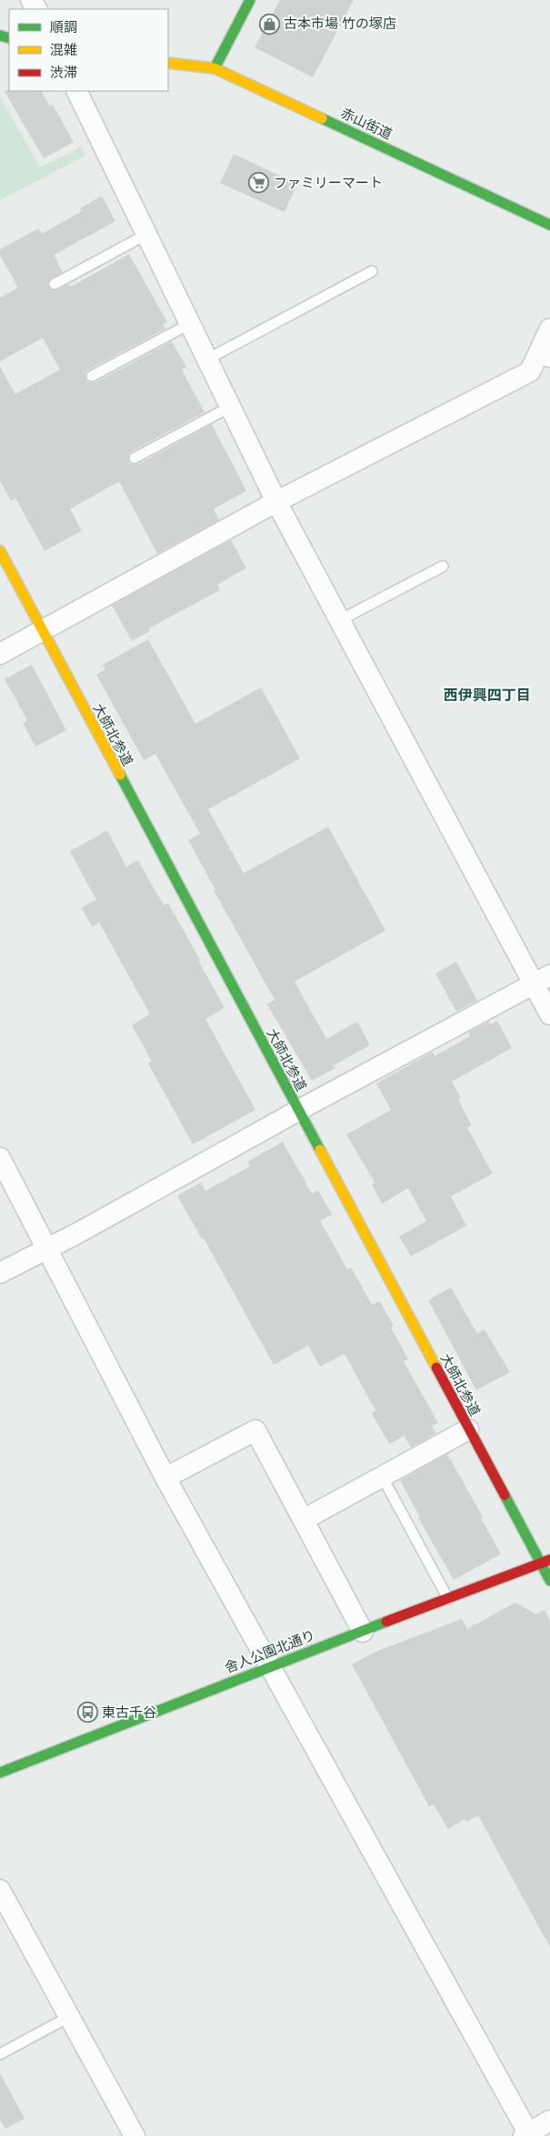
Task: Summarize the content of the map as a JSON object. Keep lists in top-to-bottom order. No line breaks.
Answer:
{"streets":{"street":["赤山街道","大師北参道","舎人公園北通り"]},"crossings":[["大師北参道","舎人公園北通り"]],"districts":["西伊興四丁目"],"places":{"shop":["古本市場 竹の塚店"],"supermarket":["ファミリーマート"],"bus stop":["東古千谷"]},"legend":["順調","混雑","渋滞"]}
